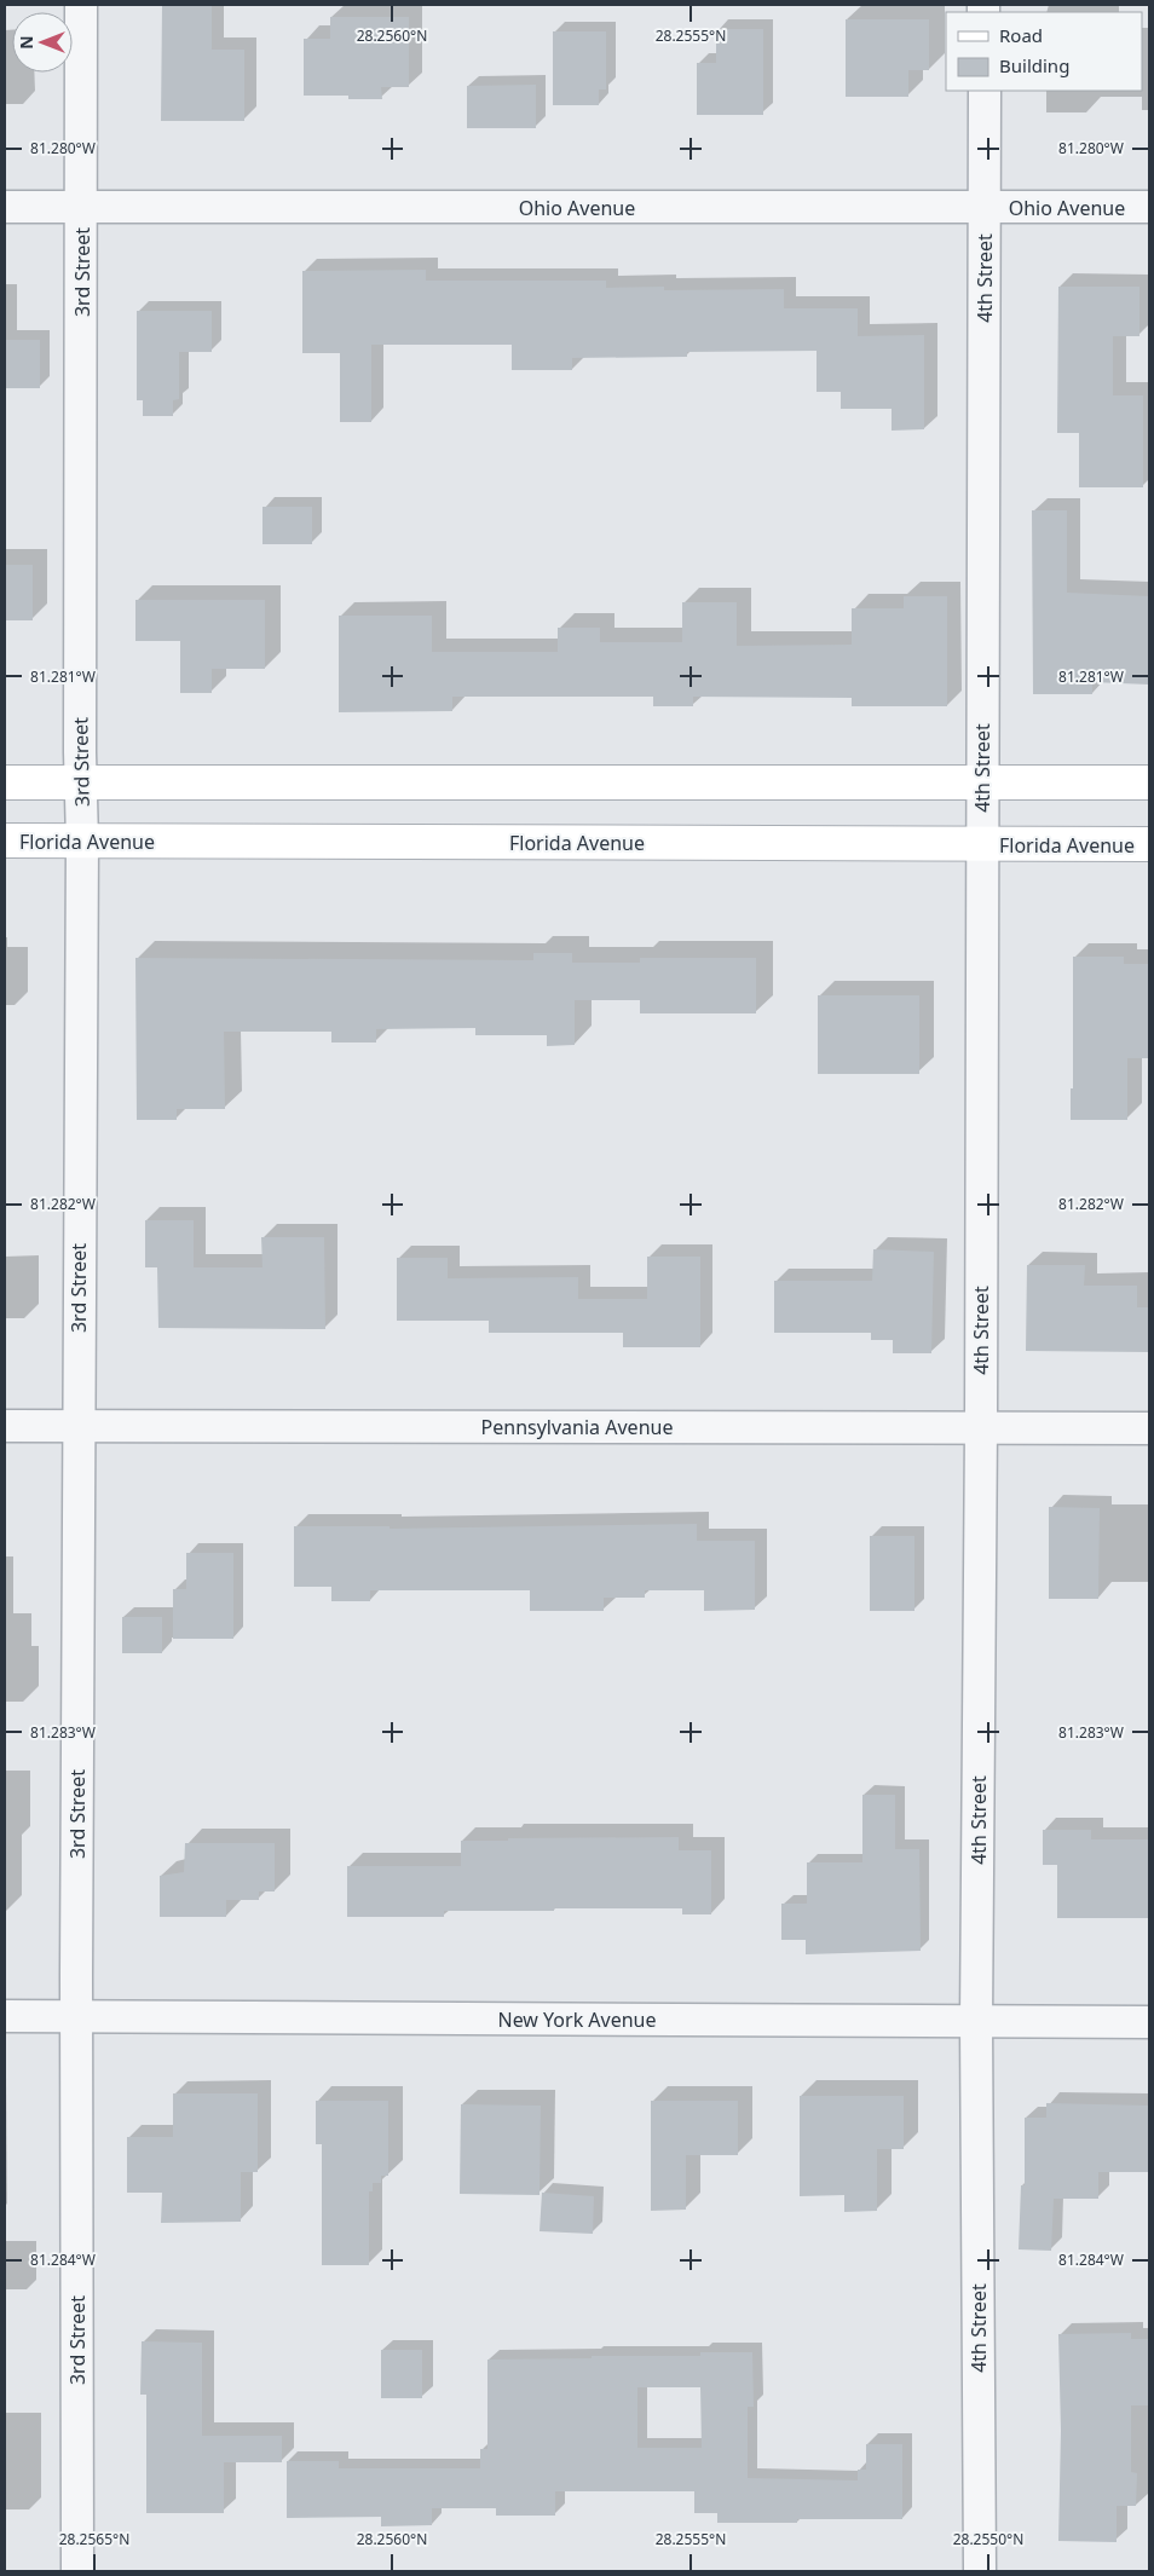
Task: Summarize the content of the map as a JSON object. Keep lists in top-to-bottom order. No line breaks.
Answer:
{"streets":{"main road":["Florida Avenue"],"street":["Ohio Avenue","3rd Street","4th Street","Pennsylvania Avenue","New York Avenue"]},"crossings":[["Ohio Avenue","3rd Street"],["Ohio Avenue","4th Street"],["3rd Street","Florida Avenue"],["3rd Street","Pennsylvania Avenue"],["3rd Street","New York Avenue"],["4th Street","Florida Avenue"],["4th Street","Pennsylvania Avenue"],["4th Street","New York Avenue"]],"legend":["Road","Building"],"north":"left","coordinates":["28.2560°N","28.2555°N","81.280°W","81.281°W","81.282°W","81.283°W","81.284°W","28.2565°N","28.2550°N"]}
